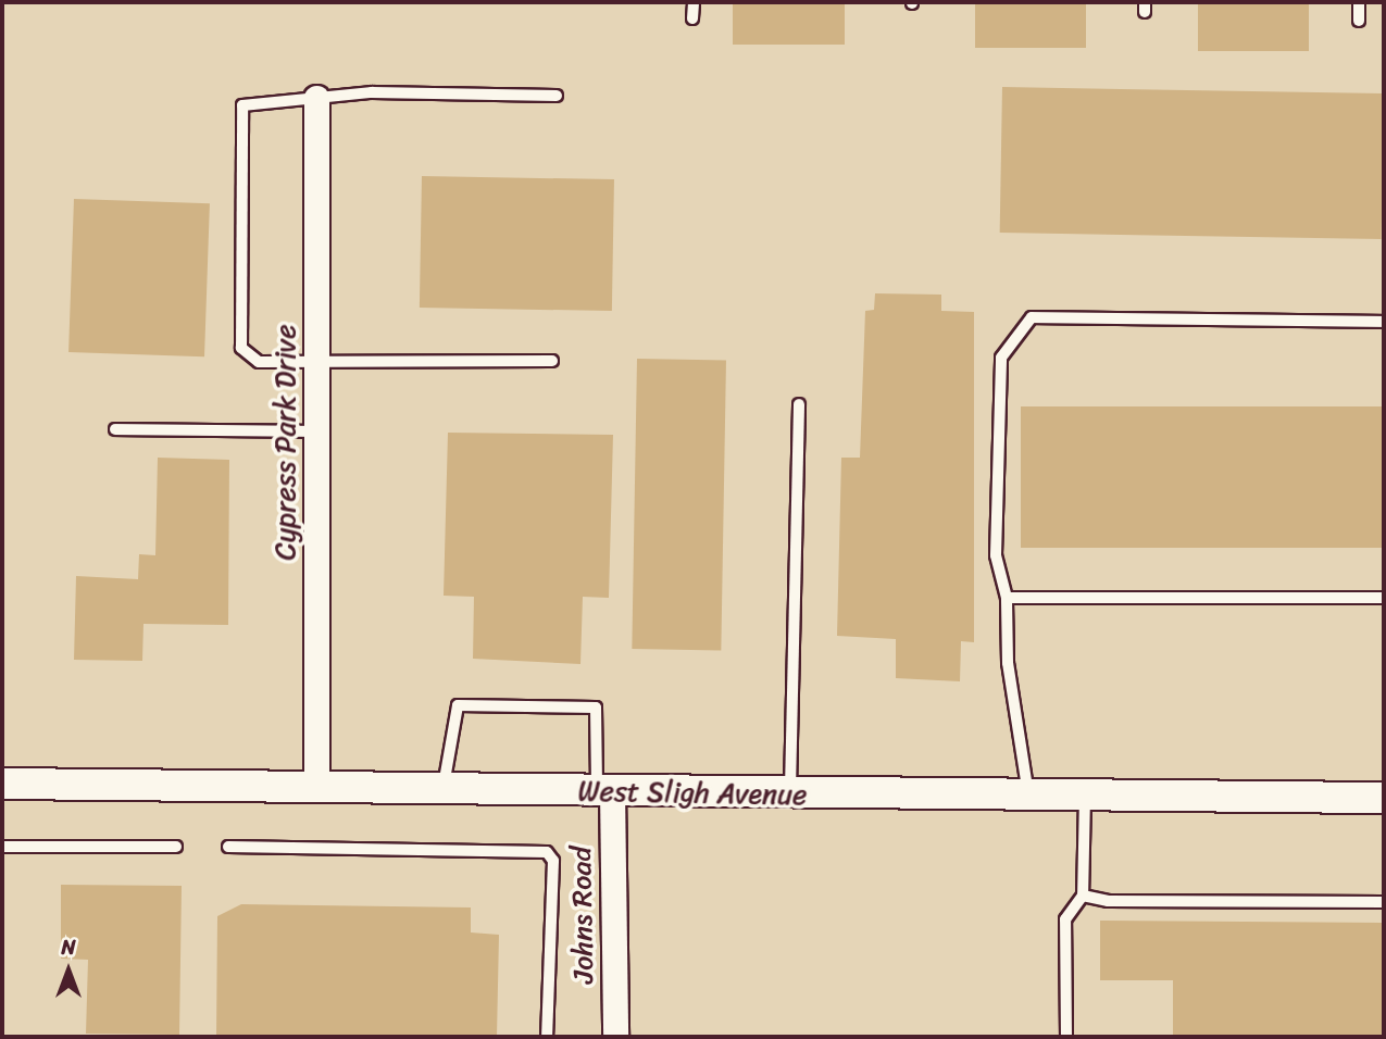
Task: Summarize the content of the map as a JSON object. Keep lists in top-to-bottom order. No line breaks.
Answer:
{"streets":{"street":["Cypress Park Drive","West Sligh Avenue","Johns Road"]},"crossings":[["Cypress Park Drive","West Sligh Avenue"],["West Sligh Avenue","Johns Road"]],"north":"top"}
